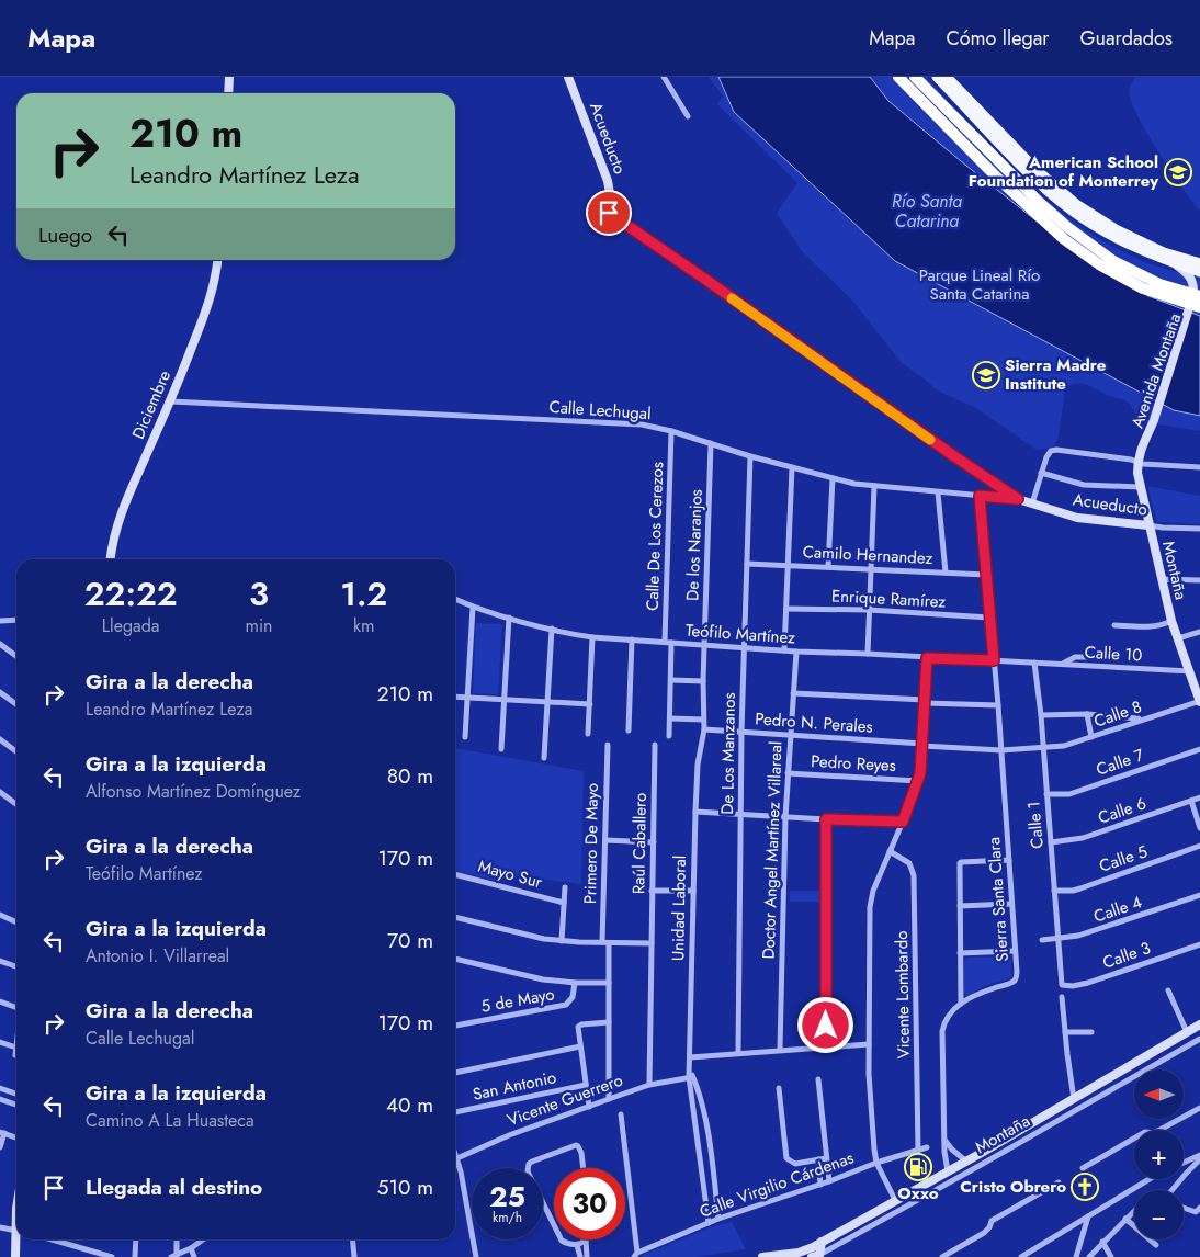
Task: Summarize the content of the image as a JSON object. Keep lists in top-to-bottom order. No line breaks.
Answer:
{"streets":{"street":["Acueducto","Avenida Montaña","Diciembre","Calle Lechugal","Calle De Los Cerezos","De los Naranjos","Camilo Hernandez","Montaña","Enrique Ramírez","Teófilo Martínez","Calle 10","Calle 8","Pedro N. Perales","De Los Manzanos","Calle 7","Pedro Reyes","Calle 6","Calle 1","Primero De Mayo","Raúl Caballero","Doctor Angel Martínez Villareal","Calle 5","Mayo Sur","Sierra Santa Clara","Unidad Laboral","Calle 4","Calle 3","Vicente Lombardo","5 de Mayo","San Antonio","Vicente Guerrero","Calle Virgilio Cárdenas"]},"crossings":[["Acueducto","Calle Lechugal"],["Acueducto","Montaña"],["Avenida Montaña","Montaña"],["Diciembre","Calle Lechugal"],["Calle Lechugal","Calle De Los Cerezos"],["Calle Lechugal","De los Naranjos"],["Calle Lechugal","De Los Manzanos"],["Calle Lechugal","Sierra Santa Clara"],["Calle De Los Cerezos","Teófilo Martínez"],["De los Naranjos","Teófilo Martínez"],["De los Naranjos","Pedro N. Perales"],["De los Naranjos","Unidad Laboral"],["Camilo Hernandez","De Los Manzanos"],["Camilo Hernandez","Sierra Santa Clara"],["Montaña","Calle 10"],["Montaña","Calle 8"],["Enrique Ramírez","Sierra Santa Clara"],["Teófilo Martínez","Calle 10"],["Teófilo Martínez","De Los Manzanos"],["Teófilo Martínez","Calle 1"],["Teófilo Martínez","Doctor Angel Martínez Villareal"],["Teófilo Martínez","Sierra Santa Clara"],["Calle 10","Calle 1"],["Calle 8","Pedro N. Perales"],["Calle 8","Calle 1"],["Pedro N. Perales","De Los Manzanos"],["Pedro N. Perales","Calle 1"],["Pedro N. Perales","Doctor Angel Martínez Villareal"],["Pedro N. Perales","Sierra Santa Clara"],["Calle 7","Calle 1"],["Pedro Reyes","Doctor Angel Martínez Villareal"],["Calle 6","Calle 1"],["Calle 1","Calle 5"],["Calle 1","Calle 4"],["Calle 1","Calle 3"],["Primero De Mayo","Vicente Guerrero"],["Raúl Caballero","Vicente Guerrero"],["Unidad Laboral","Vicente Guerrero"],["Unidad Laboral","Calle Virgilio Cárdenas"],["Vicente Lombardo","Calle Virgilio Cárdenas"]],"water":["Río Santa Catarina"],"parks":["Parque Lineal Río Santa Catarina"],"places":{"school or university":["American School Foundation of Monterrey","Sierra Madre Institute"],"fuel station":["Oxxo"],"church":["Cristo Obrero"]},"north":"left","page":{"header":"Mapa","nav":["Mapa","Cómo llegar","Guardados"],"turn":["210 m","Leandro Martínez Leza"],"then":"Luego","eta":["22:22","Llegada","3","min","1.2","km"],"list":[{"name":"Gira a la derecha","note":"Leandro Martínez Leza","value":"210 m"},{"name":"Gira a la izquierda","note":"Alfonso Martínez Domínguez","value":"80 m"},{"name":"Gira a la derecha","note":"Teófilo Martínez","value":"170 m"},{"name":"Gira a la izquierda","note":"Antonio I. Villarreal","value":"70 m"},{"name":"Gira a la derecha","note":"Calle Lechugal","value":"170 m"},{"name":"Gira a la izquierda","note":"Camino A La Huasteca","value":"40 m"},{"name":"Llegada al destino","value":"510 m"}],"map_buttons":["+","−"],"speed":"25 km/h","limit":"30"}}
